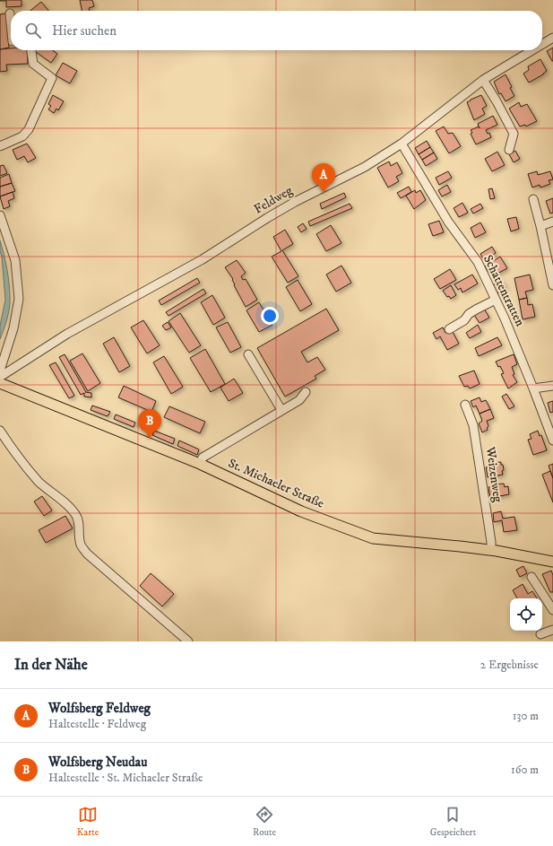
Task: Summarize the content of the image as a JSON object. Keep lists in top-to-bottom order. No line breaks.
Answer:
{"streets":{"main road":["St. Michaeler Straße"],"street":["Feldweg","Schattentratten","Weizenweg"]},"crossings":[["Feldweg","Schattentratten"],["Weizenweg","St. Michaeler Straße"]],"page":{"search":"Hier suchen","pins":["A","B"],"heading":["In der Nähe","2 Ergebnisse"],"list":[{"mark":"A","name":"Wolfsberg Feldweg","note":"Haltestelle · Feldweg","value":"130 m"},{"mark":"B","name":"Wolfsberg Neudau","note":"Haltestelle · St. Michaeler Straße","value":"160 m"}],"nav":["Karte","Route","Gespeichert"]}}
